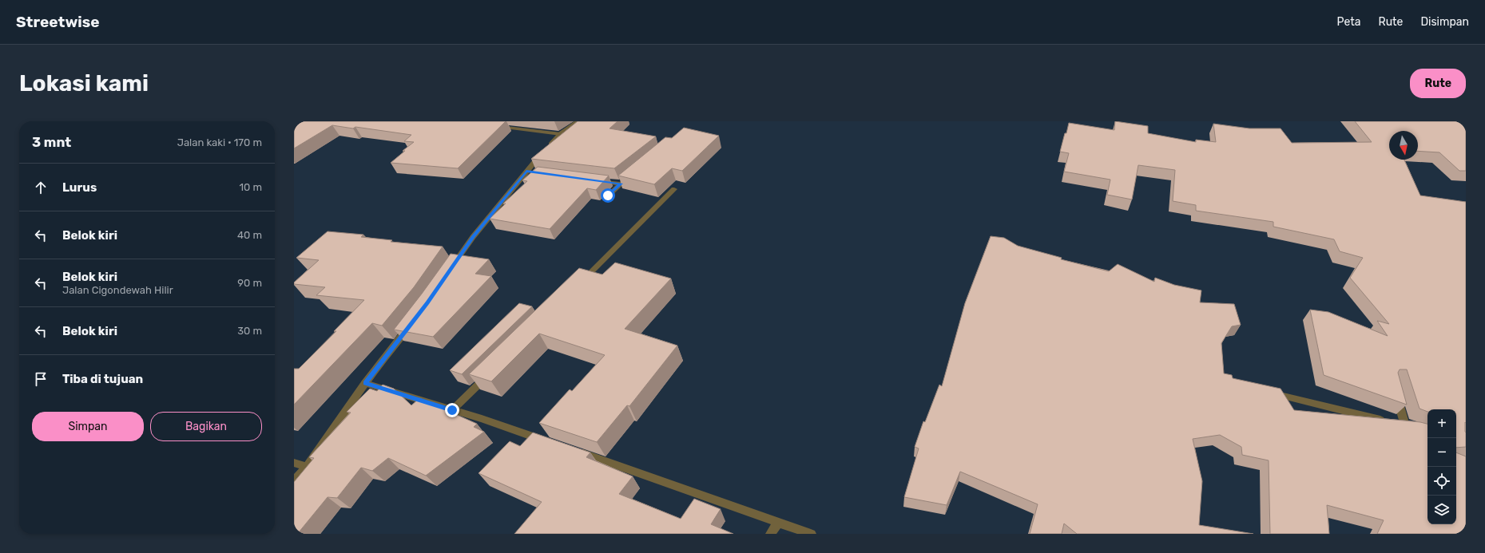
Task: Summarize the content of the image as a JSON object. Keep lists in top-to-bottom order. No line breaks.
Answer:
{"north":"bottom","page":{"header":"Streetwise","nav":["Peta","Rute","Disimpan"],"buttons":["Rute",["Simpan","Bagikan"]],"title":"Lokasi kami","heading":["3 mnt","Jalan kaki · 170 m"],"list":[["Lurus","10 m"],["Belok kiri","40 m"],["Belok kiri","Jalan Cigondewah Hilir","90 m"],["Belok kiri","30 m"],"Tiba di tujuan"],"map_buttons":["+","−"]}}
